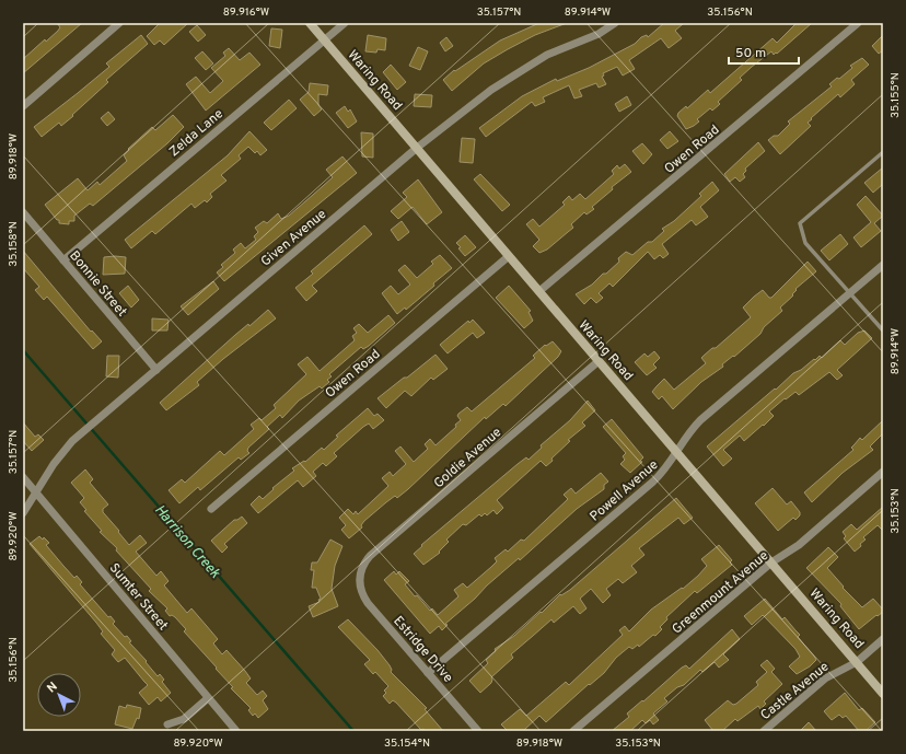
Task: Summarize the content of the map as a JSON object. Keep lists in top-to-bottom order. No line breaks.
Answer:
{"streets":{"street":["Waring Road","Zelda Lane","Owen Road","Given Avenue","Bonnie Street","Goldie Avenue","Powell Avenue","Greenmount Avenue","Sumter Street","Estridge Drive","Castle Avenue"]},"crossings":[["Waring Road","Zelda Lane"],["Waring Road","Owen Road"],["Waring Road","Given Avenue"],["Waring Road","Goldie Avenue"],["Waring Road","Powell Avenue"],["Waring Road","Greenmount Avenue"],["Waring Road","Castle Avenue"],["Zelda Lane","Bonnie Street"],["Given Avenue","Bonnie Street"],["Given Avenue","Sumter Street"],["Goldie Avenue","Estridge Drive"],["Powell Avenue","Estridge Drive"]],"water":["Harrison Creek"],"scale_bar":"50 m","north":"top left","coordinates":["89.916°W","35.157°N","89.914°W","35.156°N","35.155°N","89.918°W","35.158°N","35.153°N","89.920°W","35.154°N"]}
